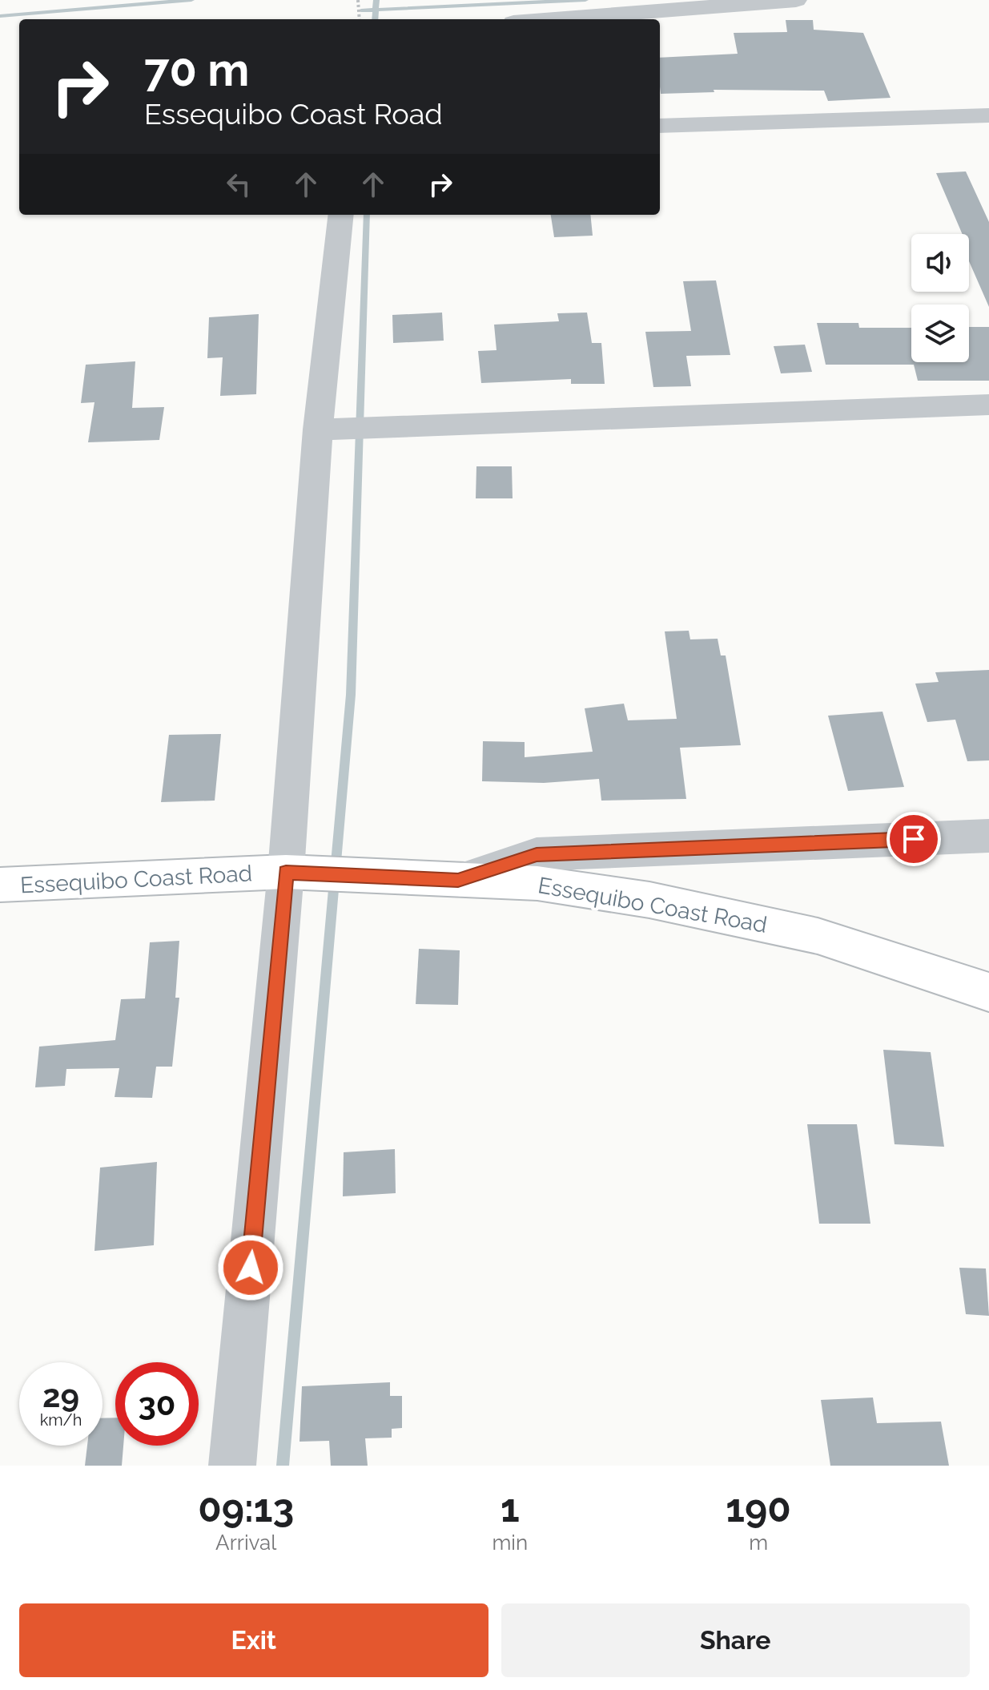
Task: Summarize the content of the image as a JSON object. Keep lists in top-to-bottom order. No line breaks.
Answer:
{"streets":{"main road":["Essequibo Coast Road"]},"page":{"turn":["70 m","Essequibo Coast Road"],"speed":"29 km/h","limit":"30","eta":["09:13","Arrival","1","min","190","m"],"buttons":["Exit","Share"]}}
